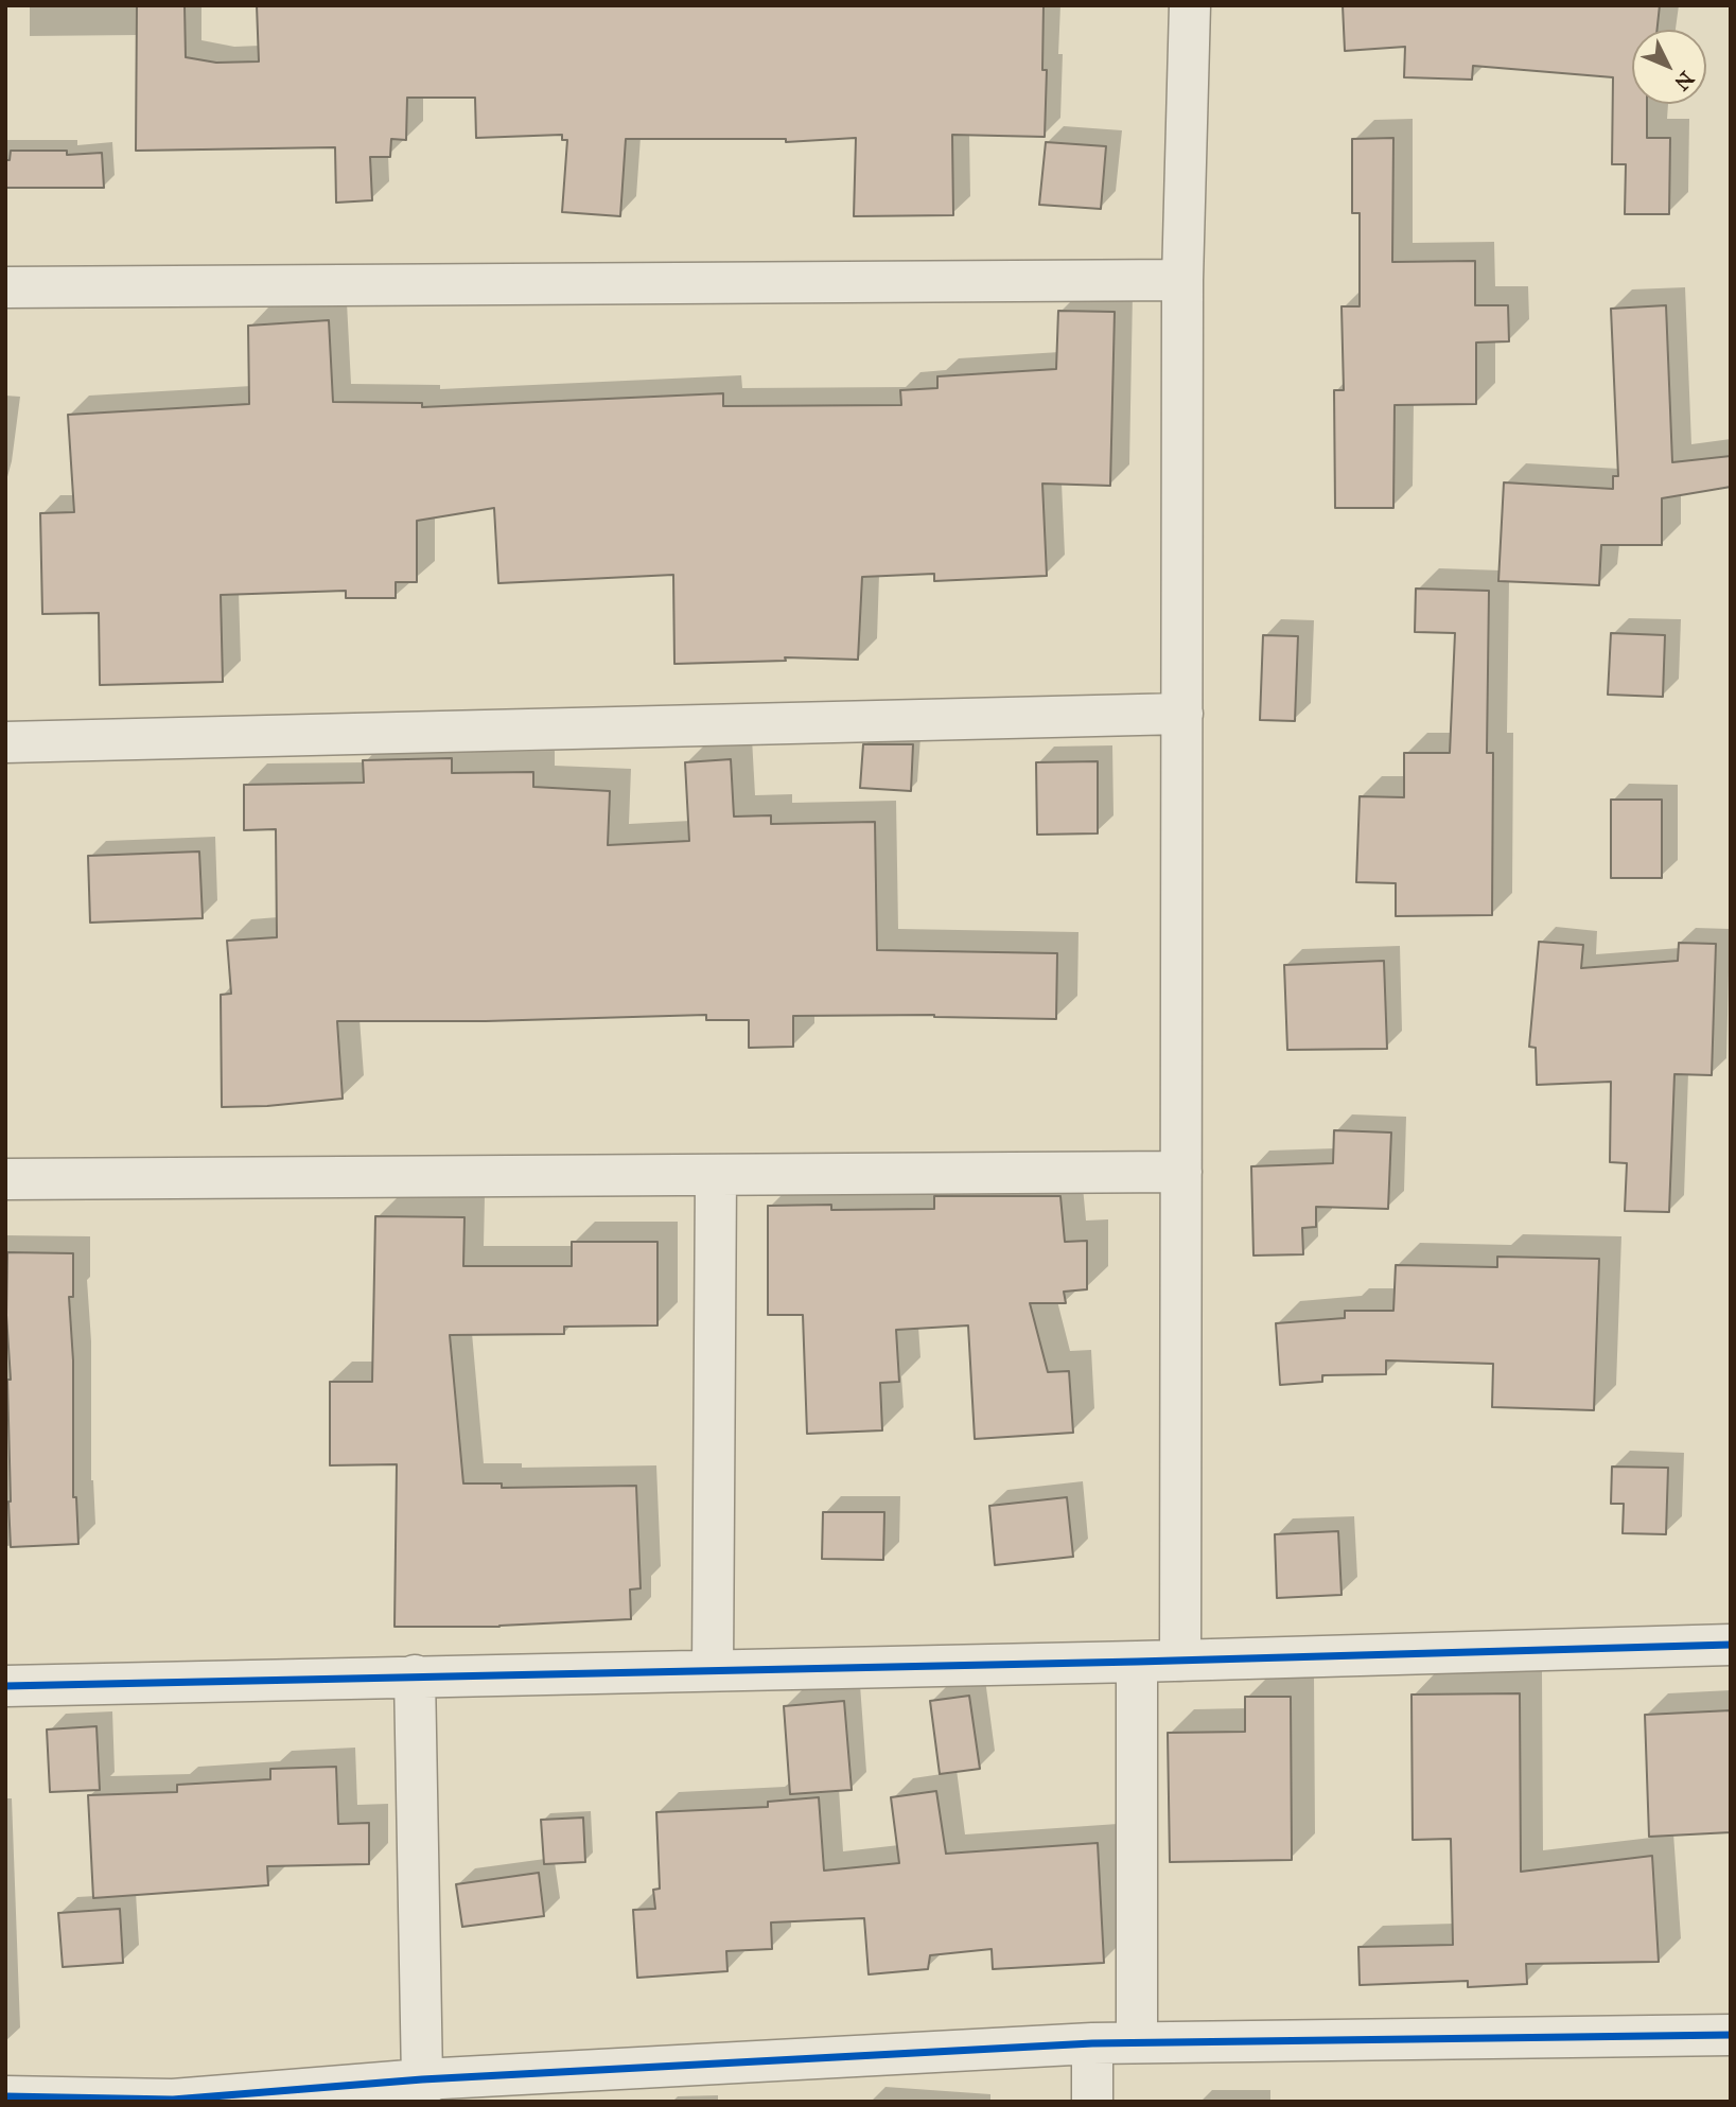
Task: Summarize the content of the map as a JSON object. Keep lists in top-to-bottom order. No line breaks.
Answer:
{"north":"bottom right"}
